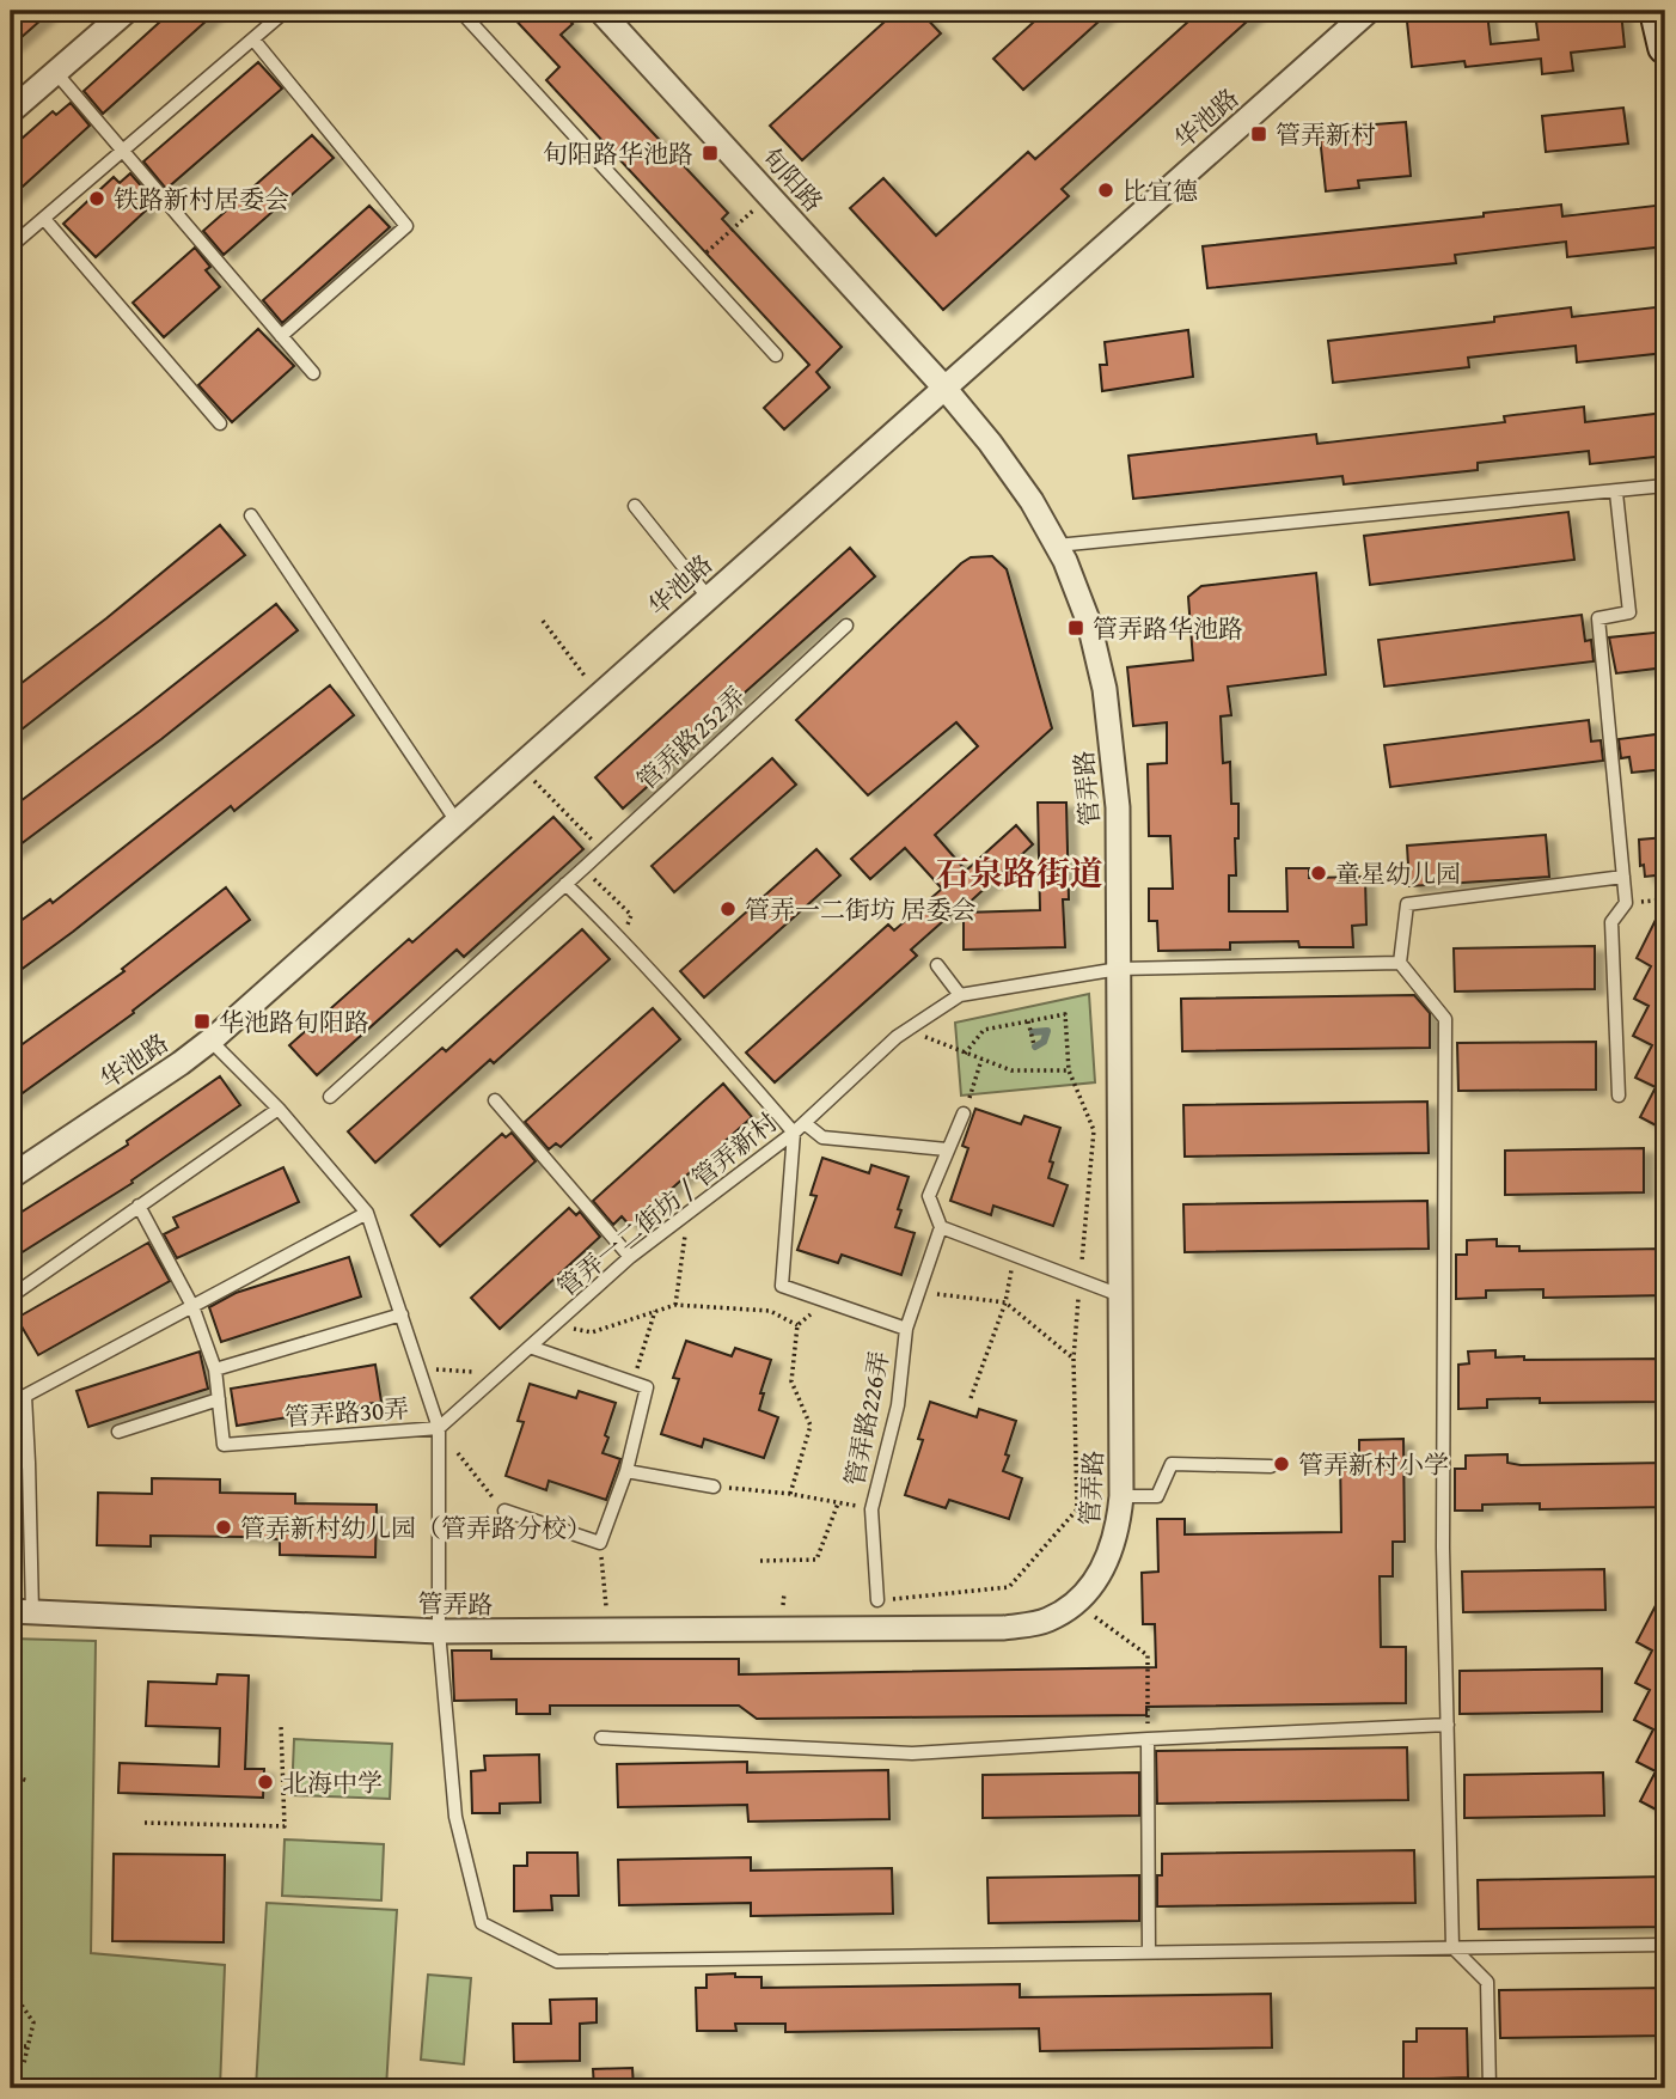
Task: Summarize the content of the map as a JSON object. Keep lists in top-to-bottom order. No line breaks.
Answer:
{"streets":{"street":["华池路","旬阳路","管弄路"],"lane":["管弄路252弄","管弄一二街坊 / 管弄新村","管弄路30弄","管弄路226弄"]},"crossings":[["华池路","旬阳路"],["华池路","管弄路"],["华池路","管弄路30弄"],["旬阳路","管弄路"],["管弄路","管弄一二街坊 / 管弄新村"],["管弄一二街坊 / 管弄新村","管弄路30弄"],["管弄一二街坊 / 管弄新村","管弄路226弄"]],"districts":["石泉路街道"],"places":{"transit":["管弄新村","旬阳路华池路","管弄路华池路","华池路旬阳路"],"other":["比宜德","铁路新村居委会","童星幼儿园","管弄一二街坊 居委会","管弄新村小学","管弄新村幼儿园（管弄路分校）","北海中学"]}}
